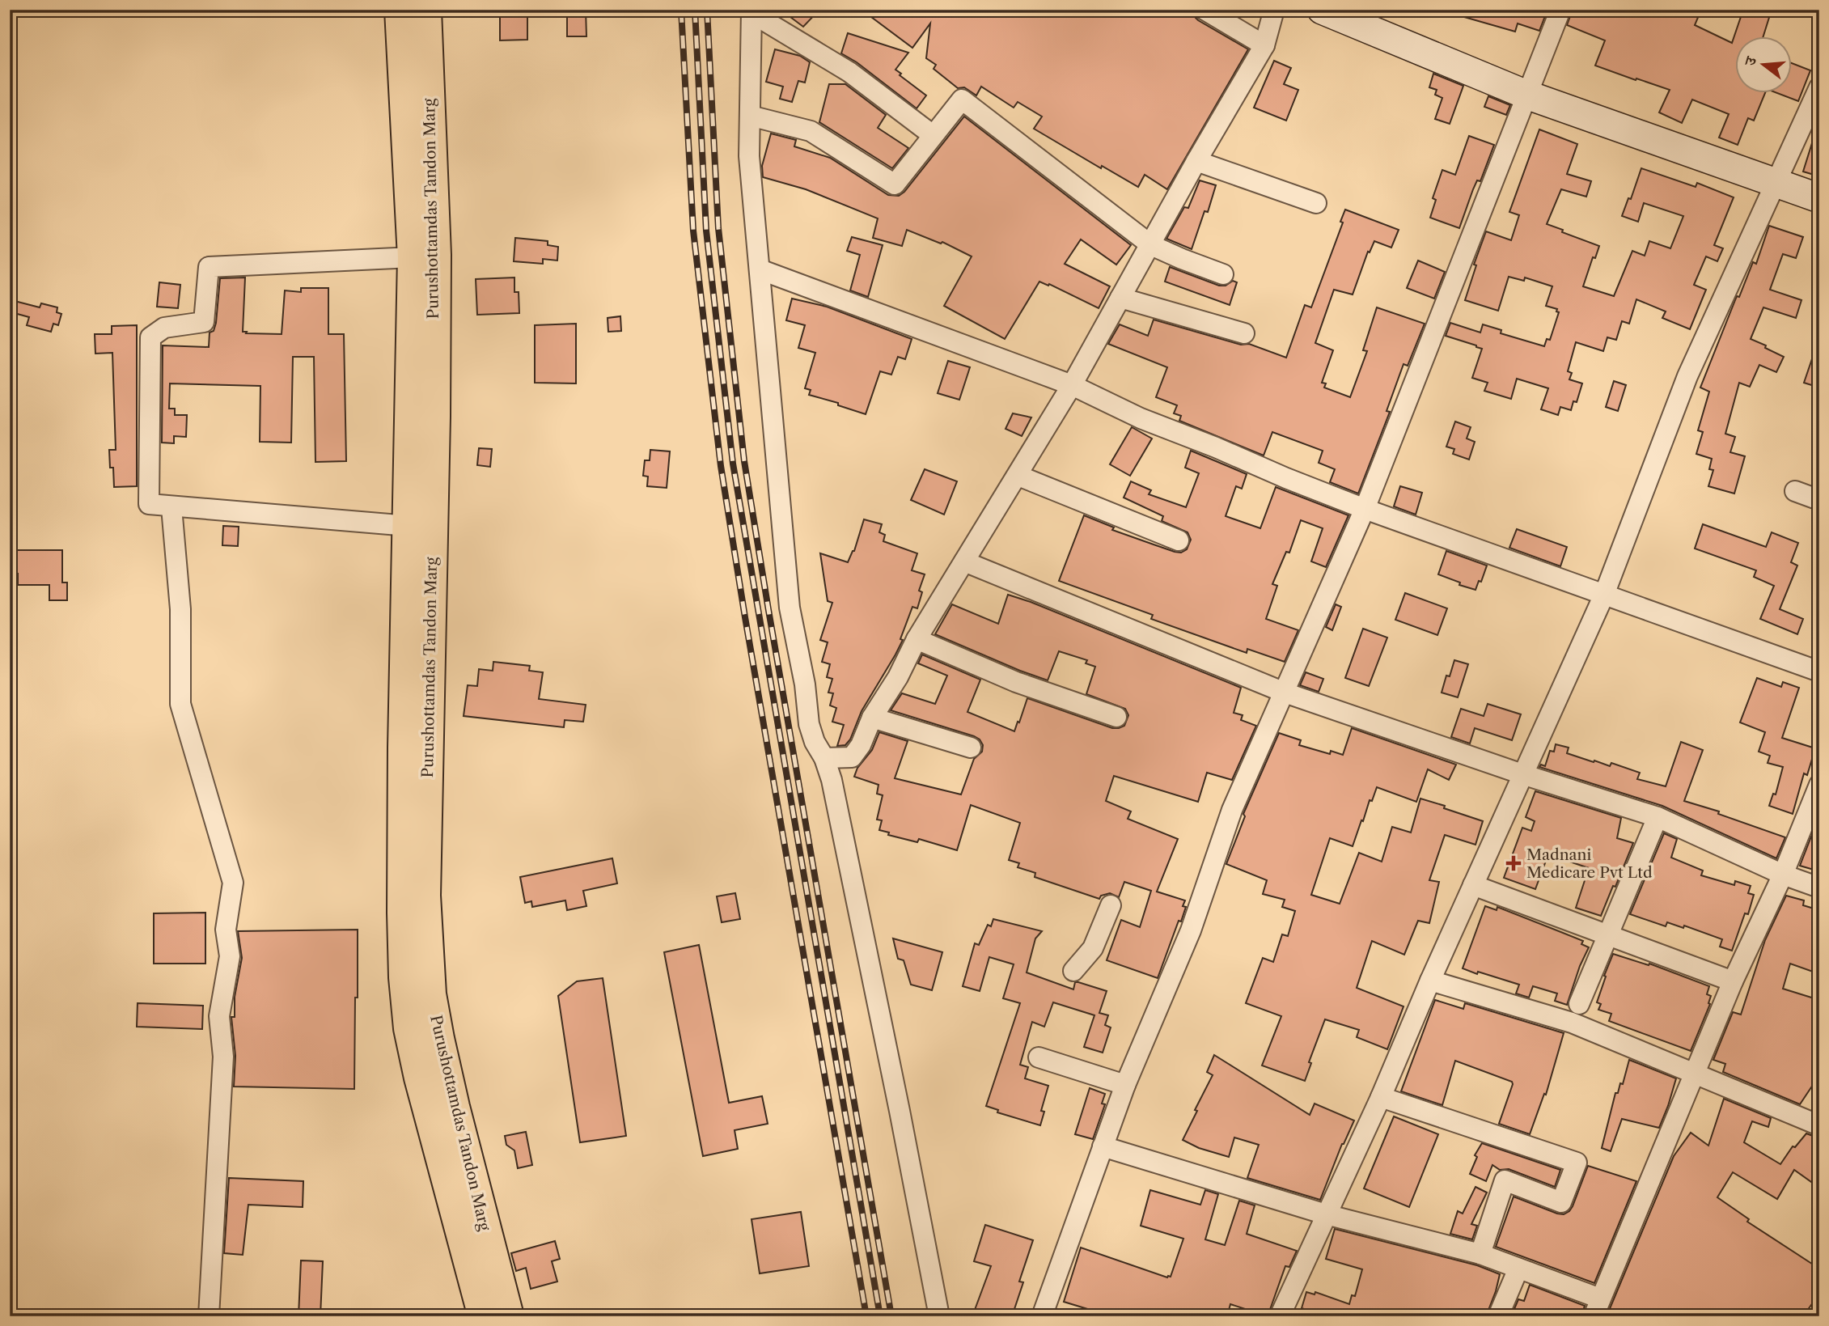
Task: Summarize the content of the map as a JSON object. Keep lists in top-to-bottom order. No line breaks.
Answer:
{"streets":{"main road":["Purushottamdas Tandon Marg"]},"places":{"health":["Madnani Medicare Pvt Ltd"]},"north":"left"}
